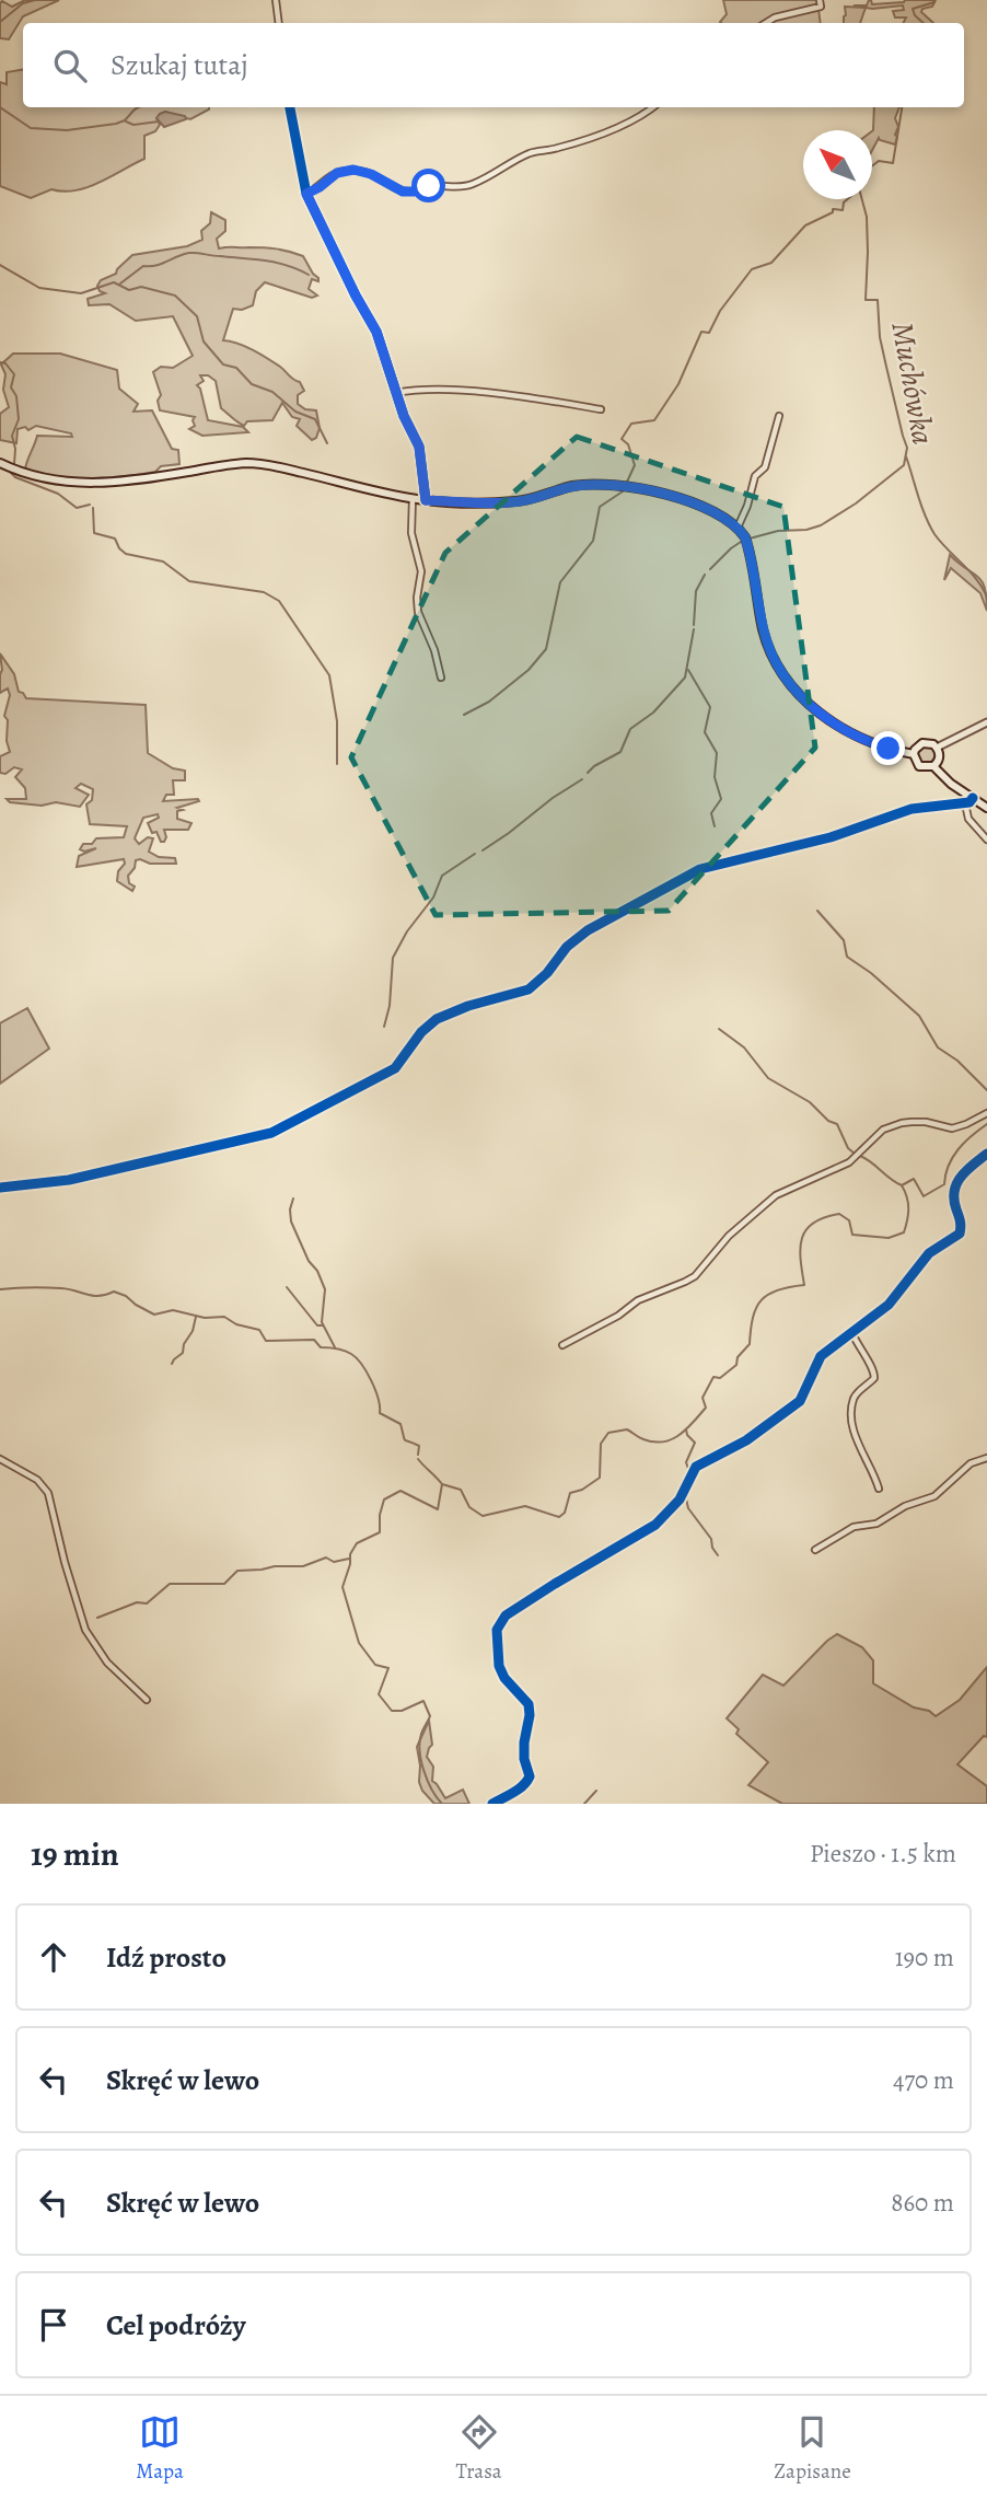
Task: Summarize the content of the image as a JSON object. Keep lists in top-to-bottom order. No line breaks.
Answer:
{"water":["Muchówka"],"north":"top left","page":{"search":"Szukaj tutaj","heading":["19 min","Pieszo · 1.5 km"],"list":[["Idź prosto","190 m"],["Skręć w lewo","470 m"],["Skręć w lewo","860 m"],"Cel podróży"],"nav":["Mapa","Trasa","Zapisane"]}}
